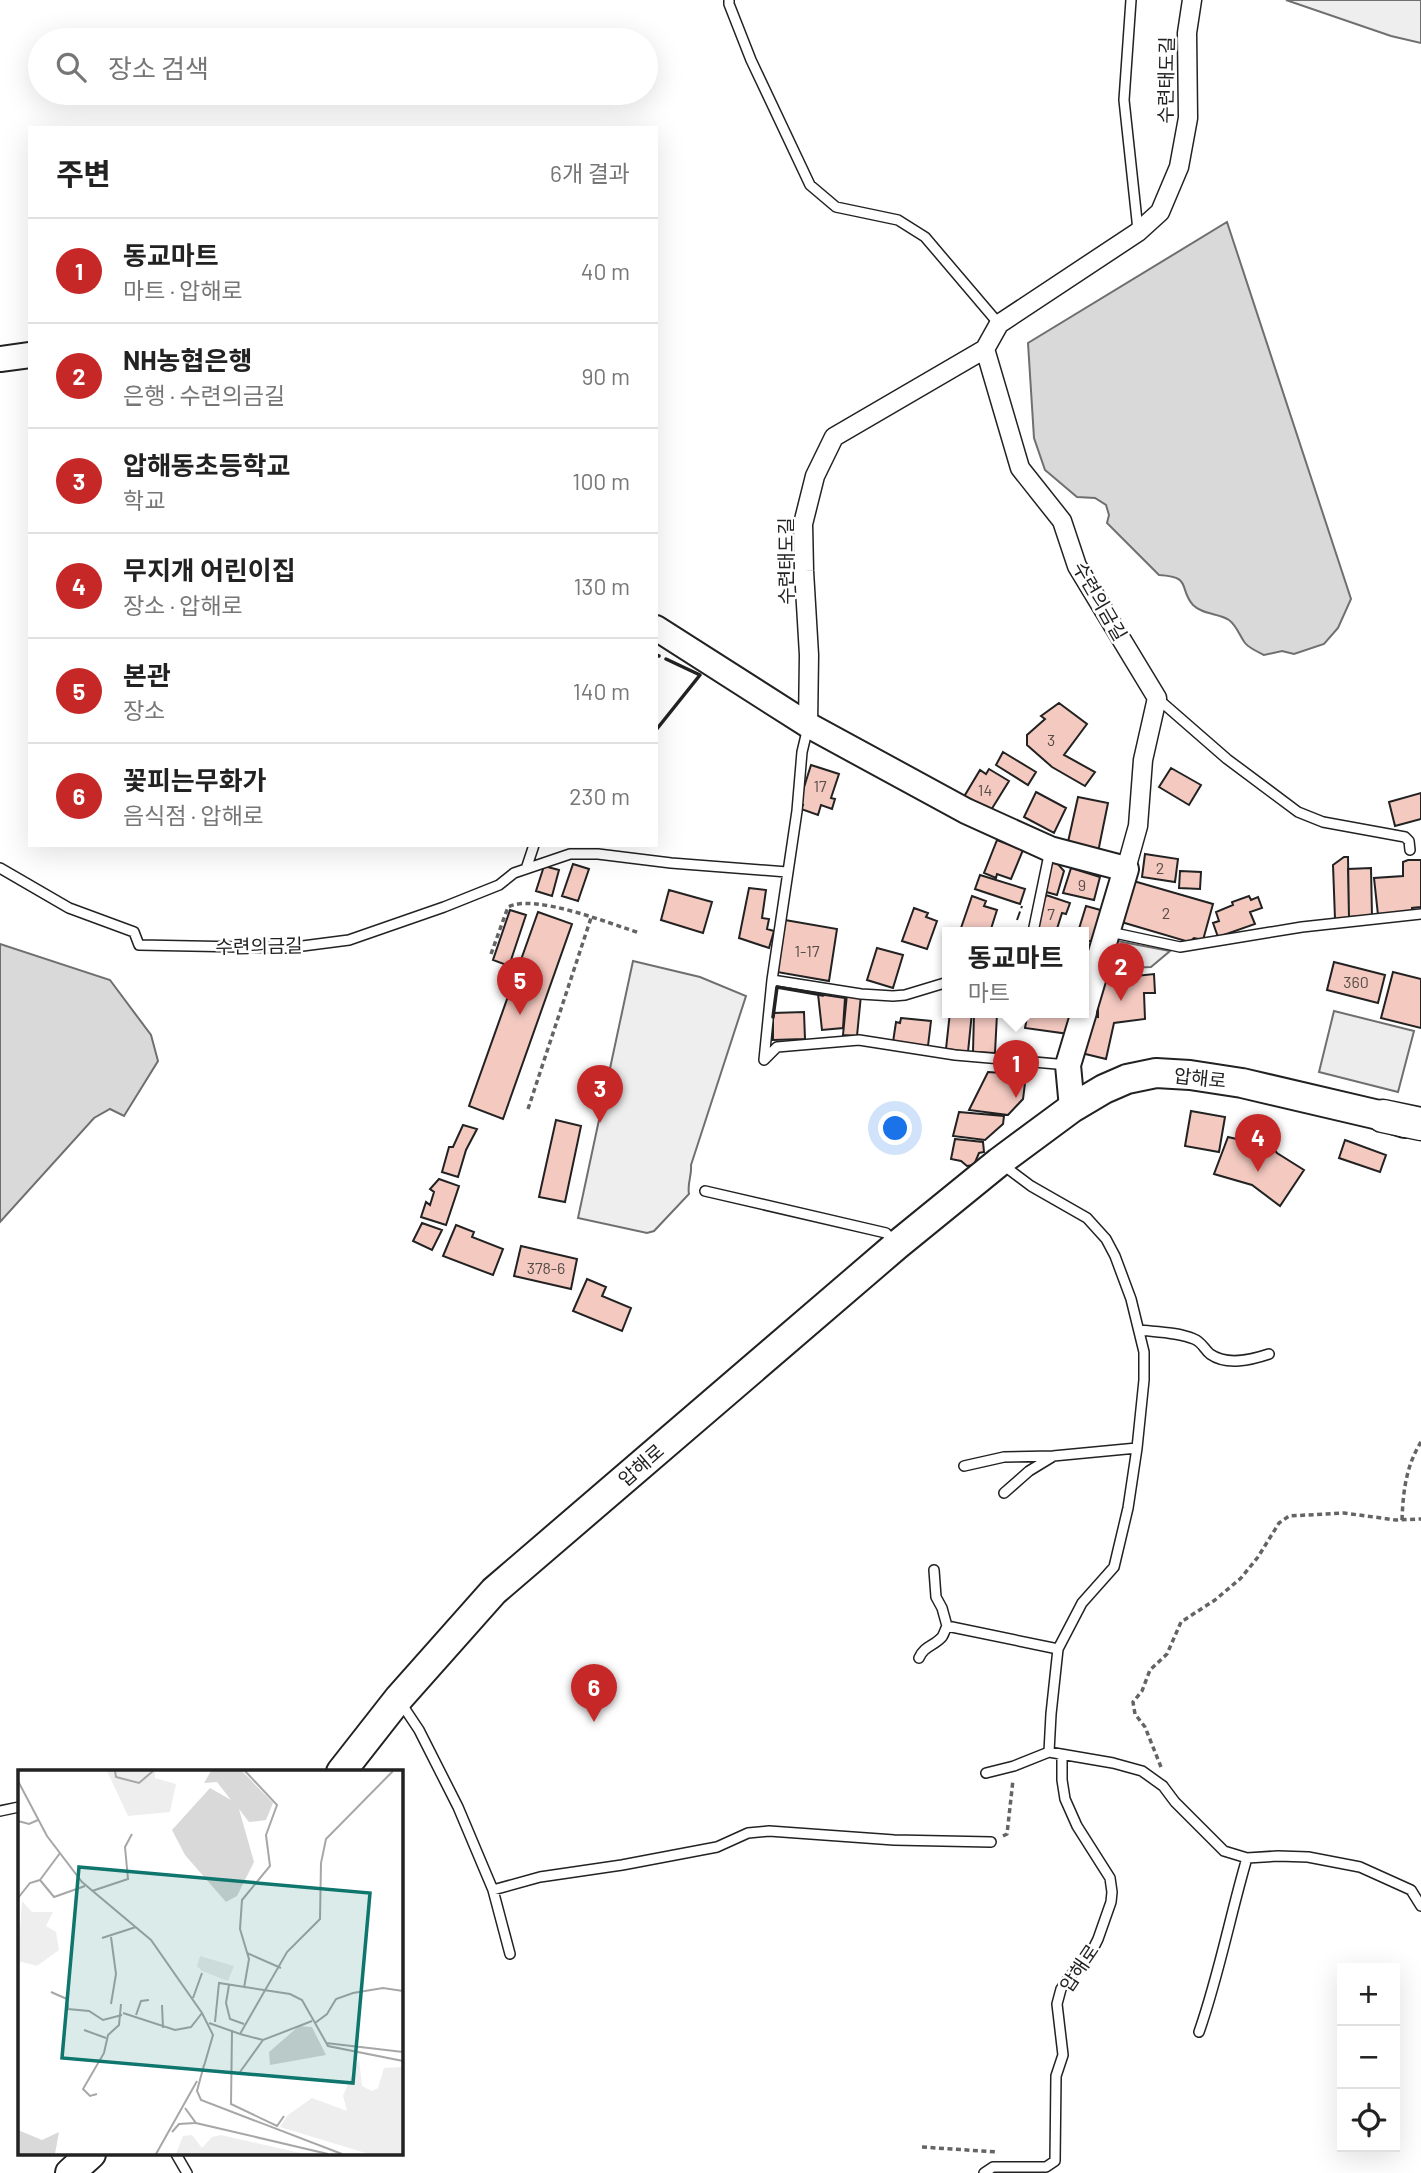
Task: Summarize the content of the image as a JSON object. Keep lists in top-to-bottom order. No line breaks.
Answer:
{"streets":{"main road":["압해로"],"street":["수련태도길","수련의금길"]},"crossings":[["수련태도길","수련의금길"]],"house_numbers":["3","17","14","2","9","2","7","1-17","360","378-6"],"page":{"search":"장소 검색","heading":["주변","6개 결과"],"list":[{"mark":"1","name":"동교마트","note":"마트 · 압해로","value":"40 m"},{"mark":"2","name":"NH농협은행","note":"은행 · 수련의금길","value":"90 m"},{"mark":"3","name":"압해동초등학교","note":"학교","value":"100 m"},{"mark":"4","name":"무지개 어린이집","note":"장소 · 압해로","value":"130 m"},{"mark":"5","name":"본관","note":"장소","value":"140 m"},{"mark":"6","name":"꽃피는무화가","note":"음식점 · 압해로","value":"230 m"}],"popup":["동교마트","마트"],"pins":["2","5","1","3","4","6"],"map_buttons":["+","−"]}}
